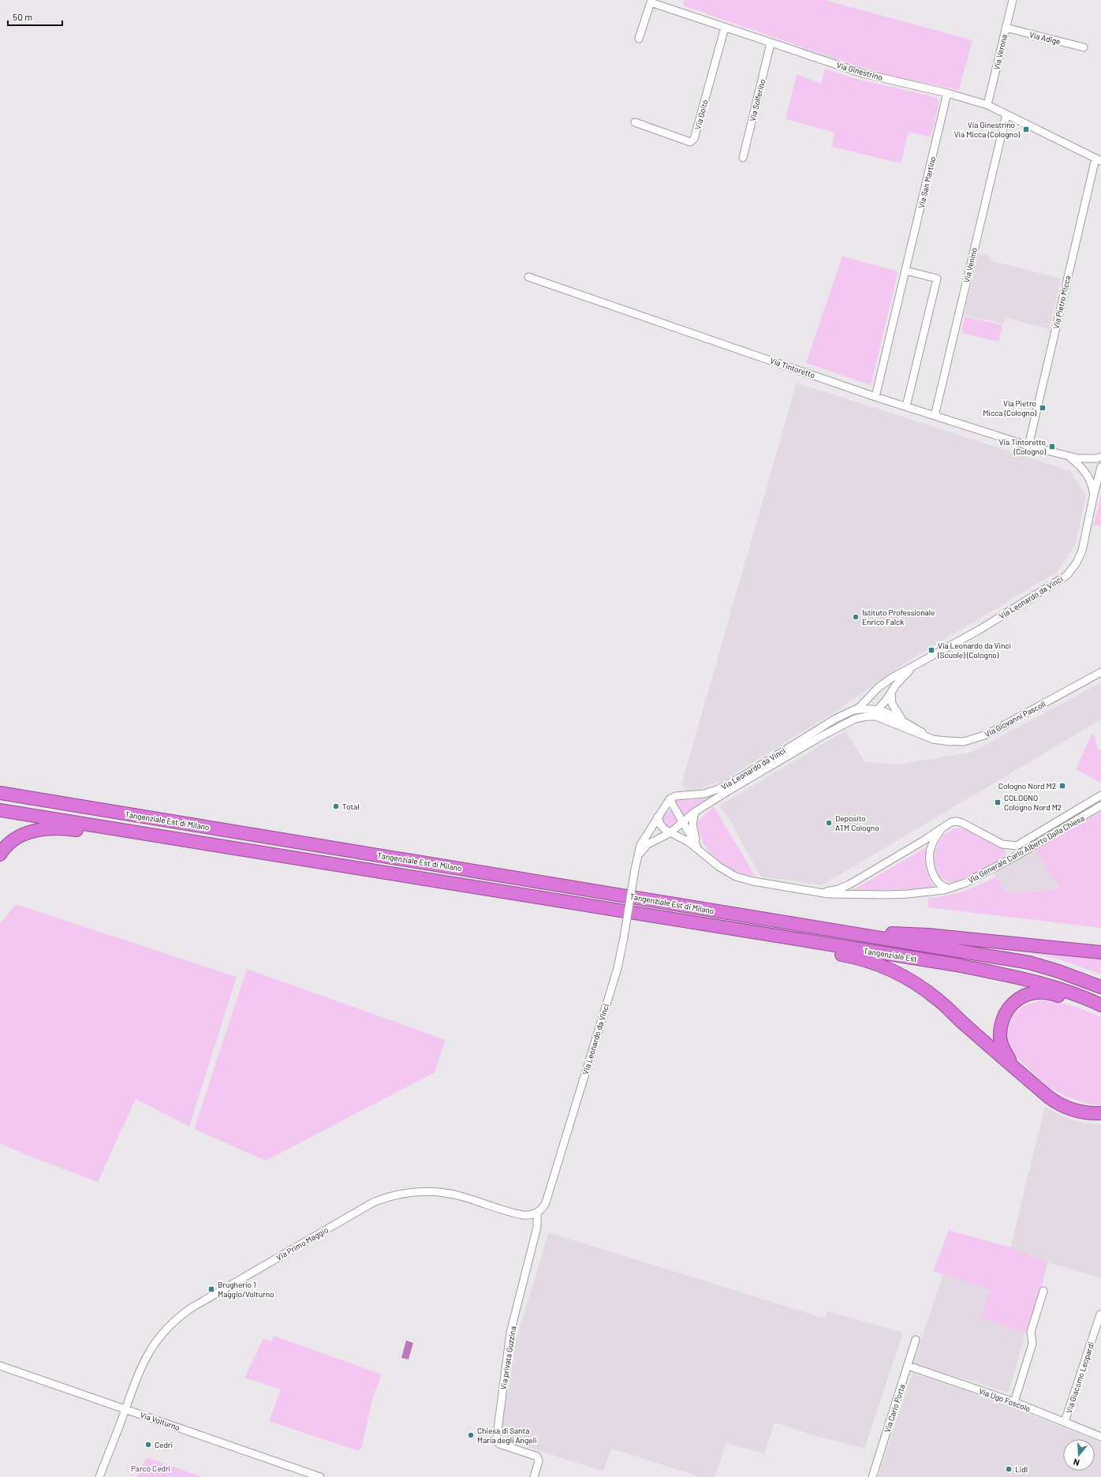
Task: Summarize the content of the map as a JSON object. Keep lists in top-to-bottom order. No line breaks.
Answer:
{"streets":{"highway":["Tangenziale Est di Milano","Tangenziale Est"],"street":["Via Adige","Via Verona","Via Ginestrino","Via Solferino","Via Goito","Via San Martino","Via Venino","Via Pietro Micca","Via Tintoretto","Via Leonardo da Vinci","Via Giovanni Pascoli","Via Generale Carlo Alberto Dalla Chiesa","Via Primo Maggio","Via privata Guzzina","Via Giacomo Leopardi","Via Ugo Foscolo","Via Carlo Porta","Via Volturno"]},"crossings":[["Via Adige","Via Verona"],["Via Verona","Via Ginestrino"],["Via Ginestrino","Via Solferino"],["Via Ginestrino","Via Goito"],["Via Ginestrino","Via San Martino"],["Via Ginestrino","Via Venino"],["Via Ginestrino","Via Pietro Micca"],["Via San Martino","Via Tintoretto"],["Via Venino","Via Tintoretto"],["Via Pietro Micca","Via Tintoretto"],["Via Tintoretto","Via Leonardo da Vinci"],["Via Leonardo da Vinci","Via Giovanni Pascoli"],["Via Leonardo da Vinci","Via Generale Carlo Alberto Dalla Chiesa"],["Via Leonardo da Vinci","Via Primo Maggio"],["Via Leonardo da Vinci","Via privata Guzzina"],["Tangenziale Est di Milano","Tangenziale Est"],["Via Primo Maggio","Via privata Guzzina"],["Via Primo Maggio","Via Volturno"],["Via Giacomo Leopardi","Via Ugo Foscolo"],["Via Ugo Foscolo","Via Carlo Porta"]],"parks":["Parco Cedri"],"places":{"transit":["Via Ginestrino - Via Micca (Cologno)","Via Pietro Micca (Cologno)","Via Tintoretto (Cologno)","Via Leonardo da Vinci (Scuole) (Cologno)","Cologno Nord M2","COLOGNO Cologno Nord M2","Brugherio 1 Maggio/Volturno"],"other":["Istituto Professionale Enrico Falck","Total","Deposito ATM Cologno","Chiesa di Santa Maria degli Angeli","Cedri","Lidl"]},"scale_bar":"50 m","north":"bottom"}
